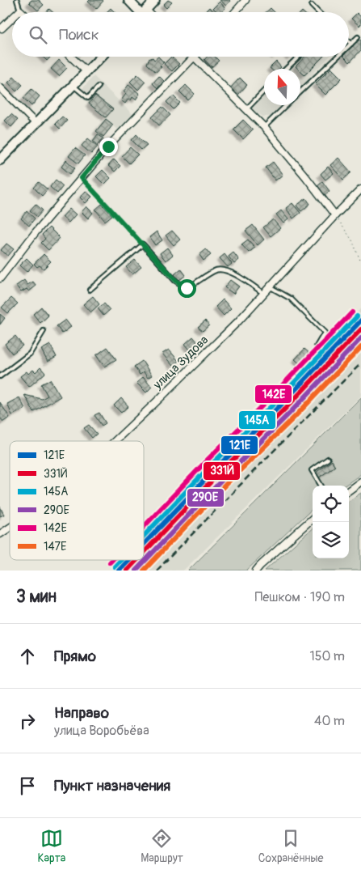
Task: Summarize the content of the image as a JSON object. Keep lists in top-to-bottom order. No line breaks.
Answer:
{"streets":{"street":["улица Зудова"]},"lines":["transit line 142Е","transit line 145А","transit line 121Е","transit line 331Й","transit line 290Е","transit line 147Е"],"legend":["121Е","331Й","145А","290Е","142Е","147Е"],"north":"top","page":{"search":"Поиск","heading":["3 мин","Пешком · 190 m"],"list":[["Прямо","150 m"],["Направо","улица Воробьёва","40 m"],"Пункт назначения"],"nav":["Карта","Маршрут","Сохранённые"]}}
